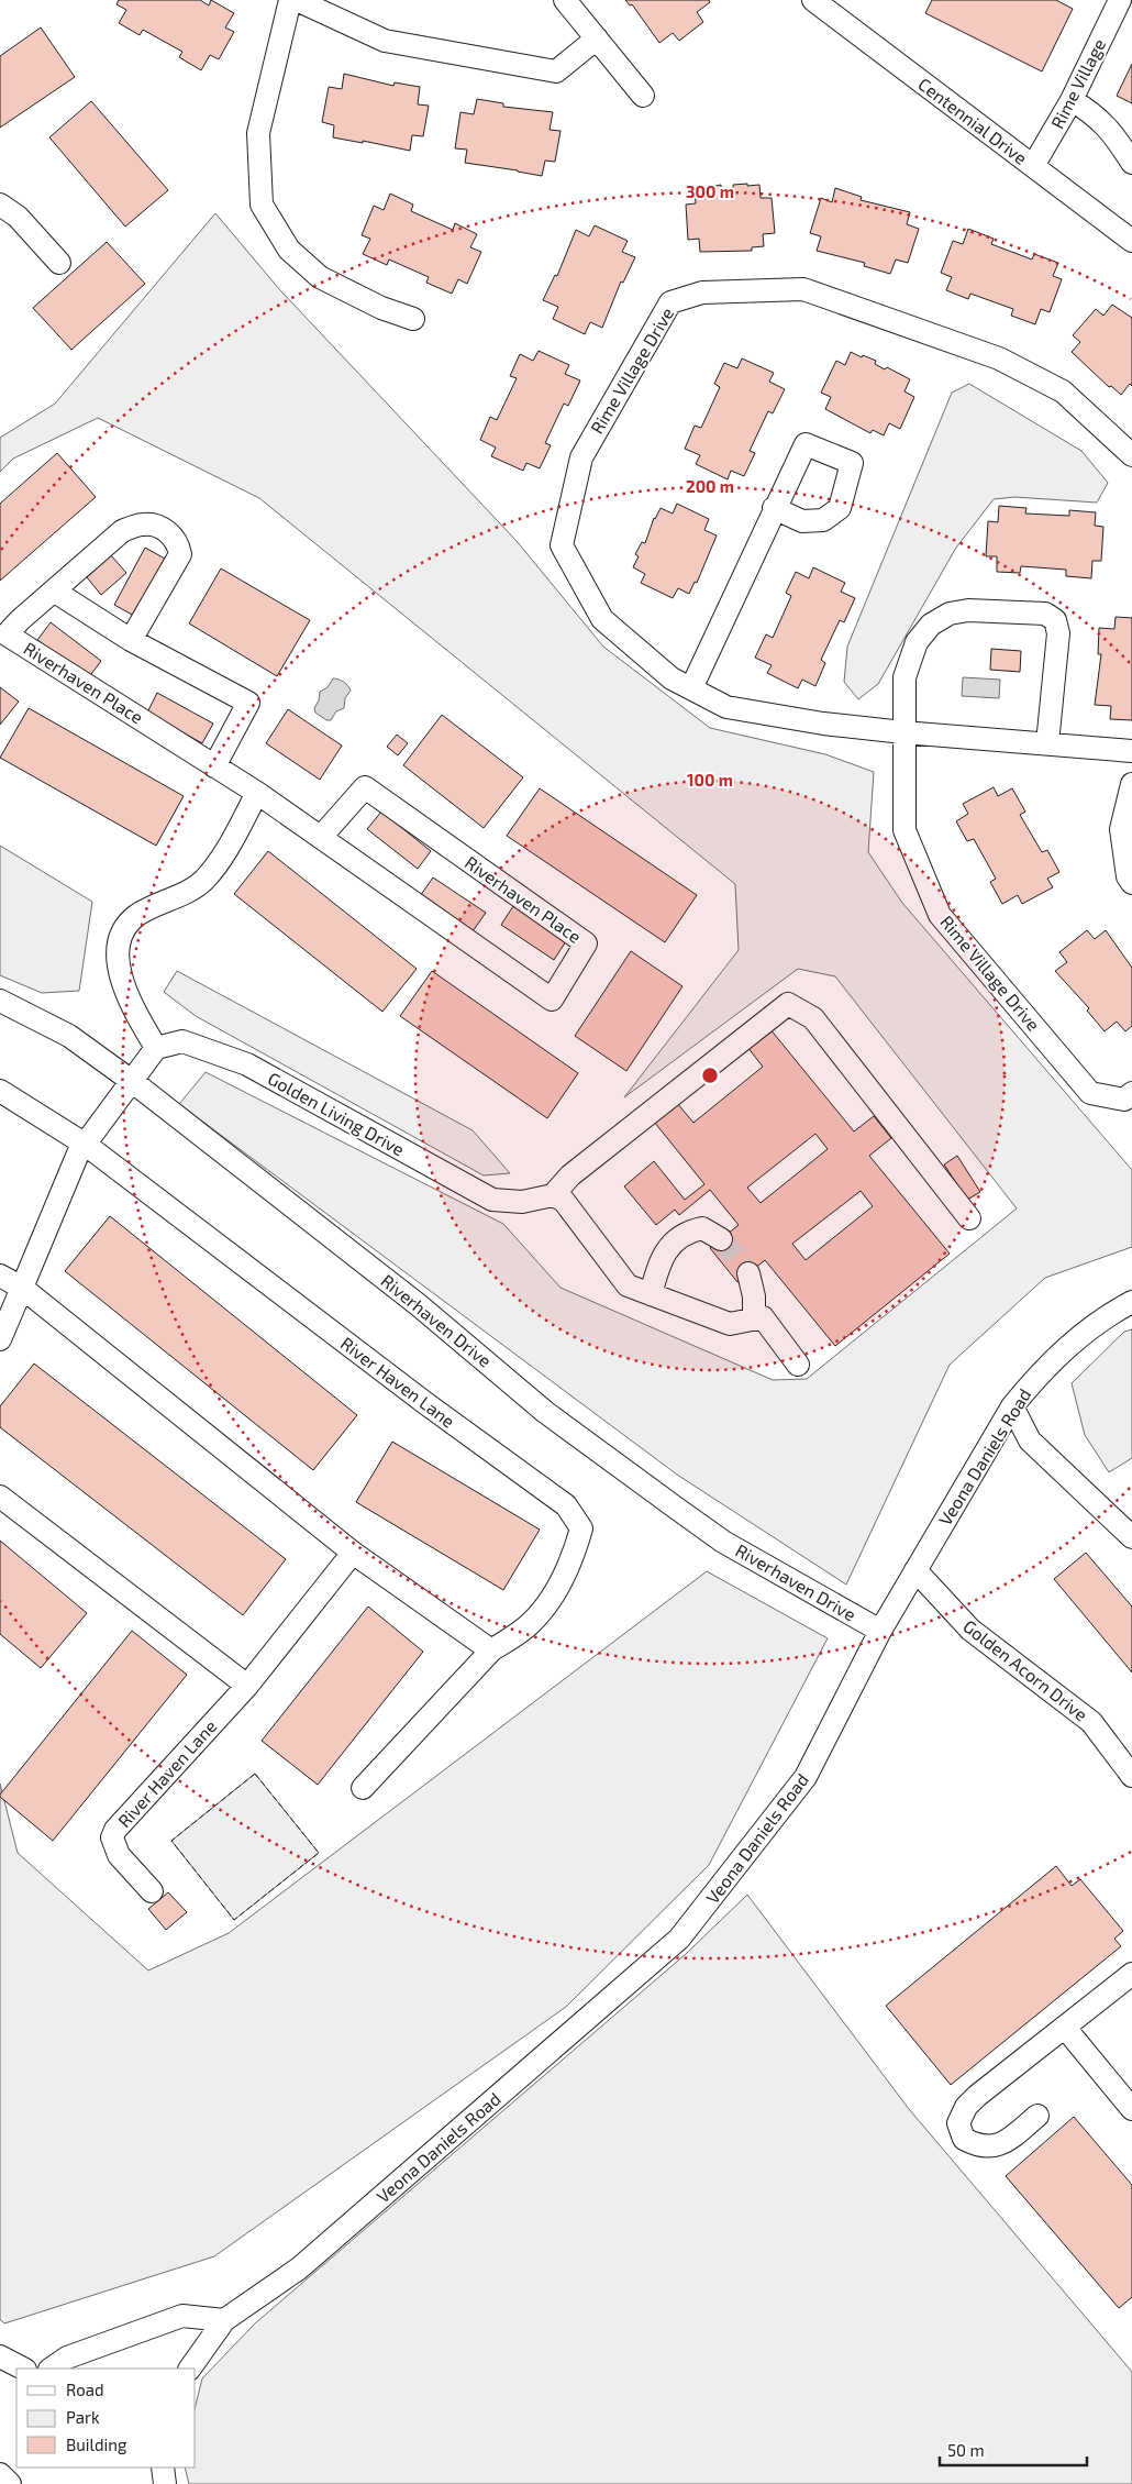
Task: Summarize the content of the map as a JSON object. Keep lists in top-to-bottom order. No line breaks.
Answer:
{"streets":{"street":["Rime Village","Centennial Drive","Rime Village Drive","Riverhaven Place","Golden Living Drive","Riverhaven Drive","River Haven Lane","Veona Daniels Road","Golden Acorn Drive"]},"crossings":[["Rime Village","Centennial Drive"],["Riverhaven Drive","Veona Daniels Road"],["Veona Daniels Road","Golden Acorn Drive"]],"legend":["Road","Park","Building"],"scale_bar":"50 m","rings":["300 m","200 m","100 m"]}
